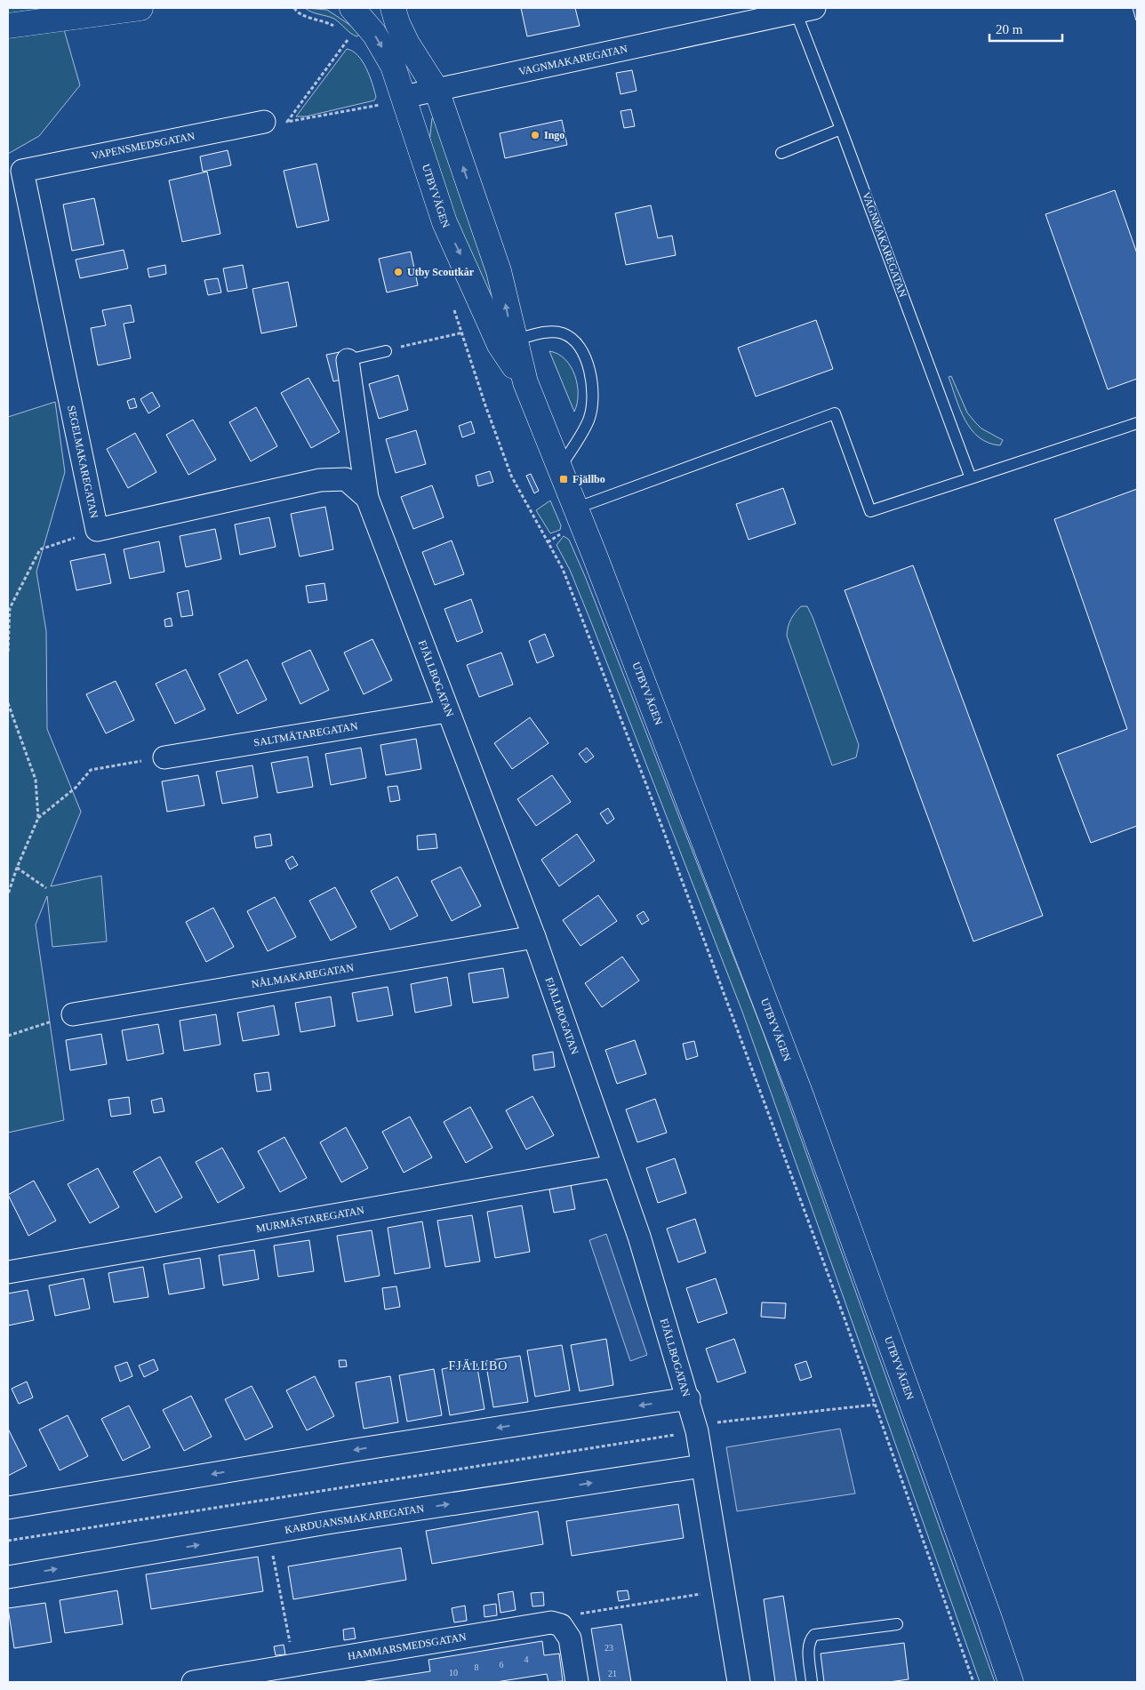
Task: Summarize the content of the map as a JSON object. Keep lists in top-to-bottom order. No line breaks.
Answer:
{"streets":{"street":["VAGNMAKAREGATAN","VAPENSMEDSGATAN","UTBYVÄGEN","SEGELMAKAREGATAN","FJÄLLBOGATAN","SALTMÄTAREGATAN","NÅLMAKAREGATAN","MURMÄSTAREGATAN","KARDUANSMAKAREGATAN","HAMMARSMEDSGATAN"]},"crossings":[["VAGNMAKAREGATAN","UTBYVÄGEN"],["VAPENSMEDSGATAN","SEGELMAKAREGATAN"],["SEGELMAKAREGATAN","FJÄLLBOGATAN"],["FJÄLLBOGATAN","SALTMÄTAREGATAN"],["FJÄLLBOGATAN","NÅLMAKAREGATAN"],["FJÄLLBOGATAN","MURMÄSTAREGATAN"],["FJÄLLBOGATAN","KARDUANSMAKAREGATAN"]],"districts":["FJÄLLBO"],"places":{"other":["Ingo","Utby Scoutkår"],"transit":["Fjällbo"]},"house_numbers":["23","4","6","8","10","21"],"scale_bar":"20 m"}
